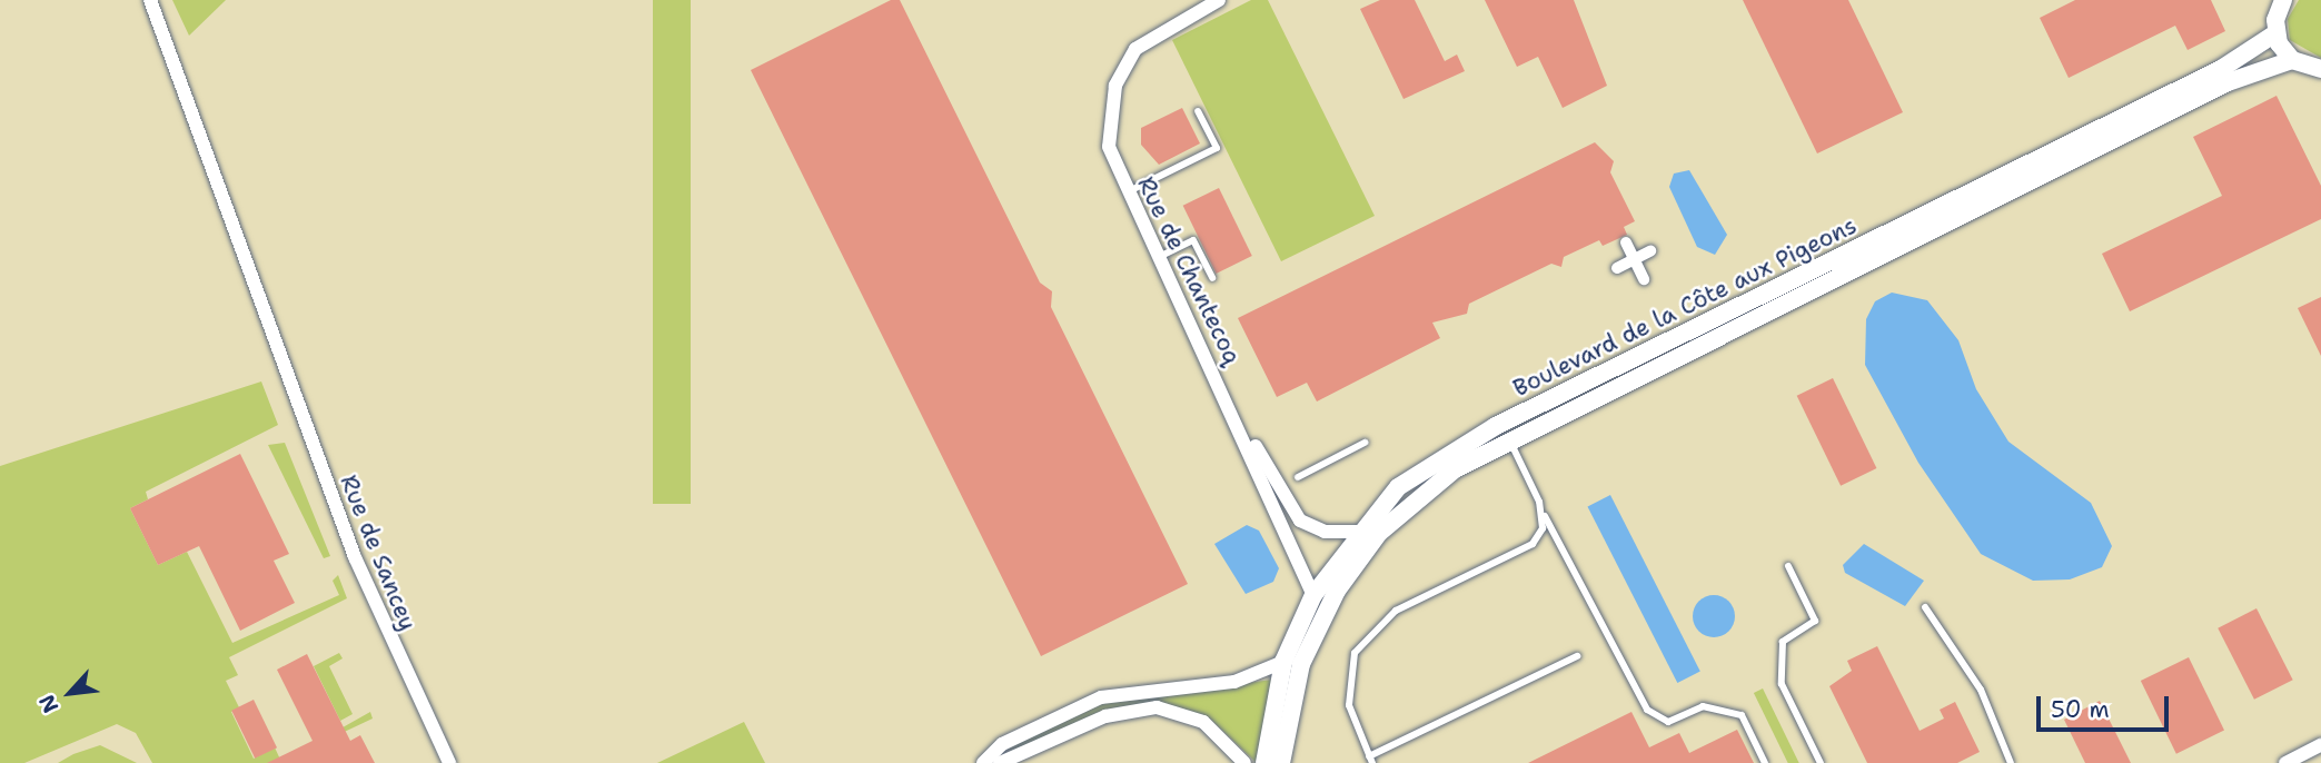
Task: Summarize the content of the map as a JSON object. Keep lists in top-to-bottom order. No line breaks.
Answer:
{"streets":{"street":["Rue de Chantecoq","Boulevard de la Côte aux Pigeons","Rue de Sancey"]},"crossings":[["Rue de Chantecoq","Boulevard de la Côte aux Pigeons"]],"scale_bar":"50 m","north":"bottom left"}
